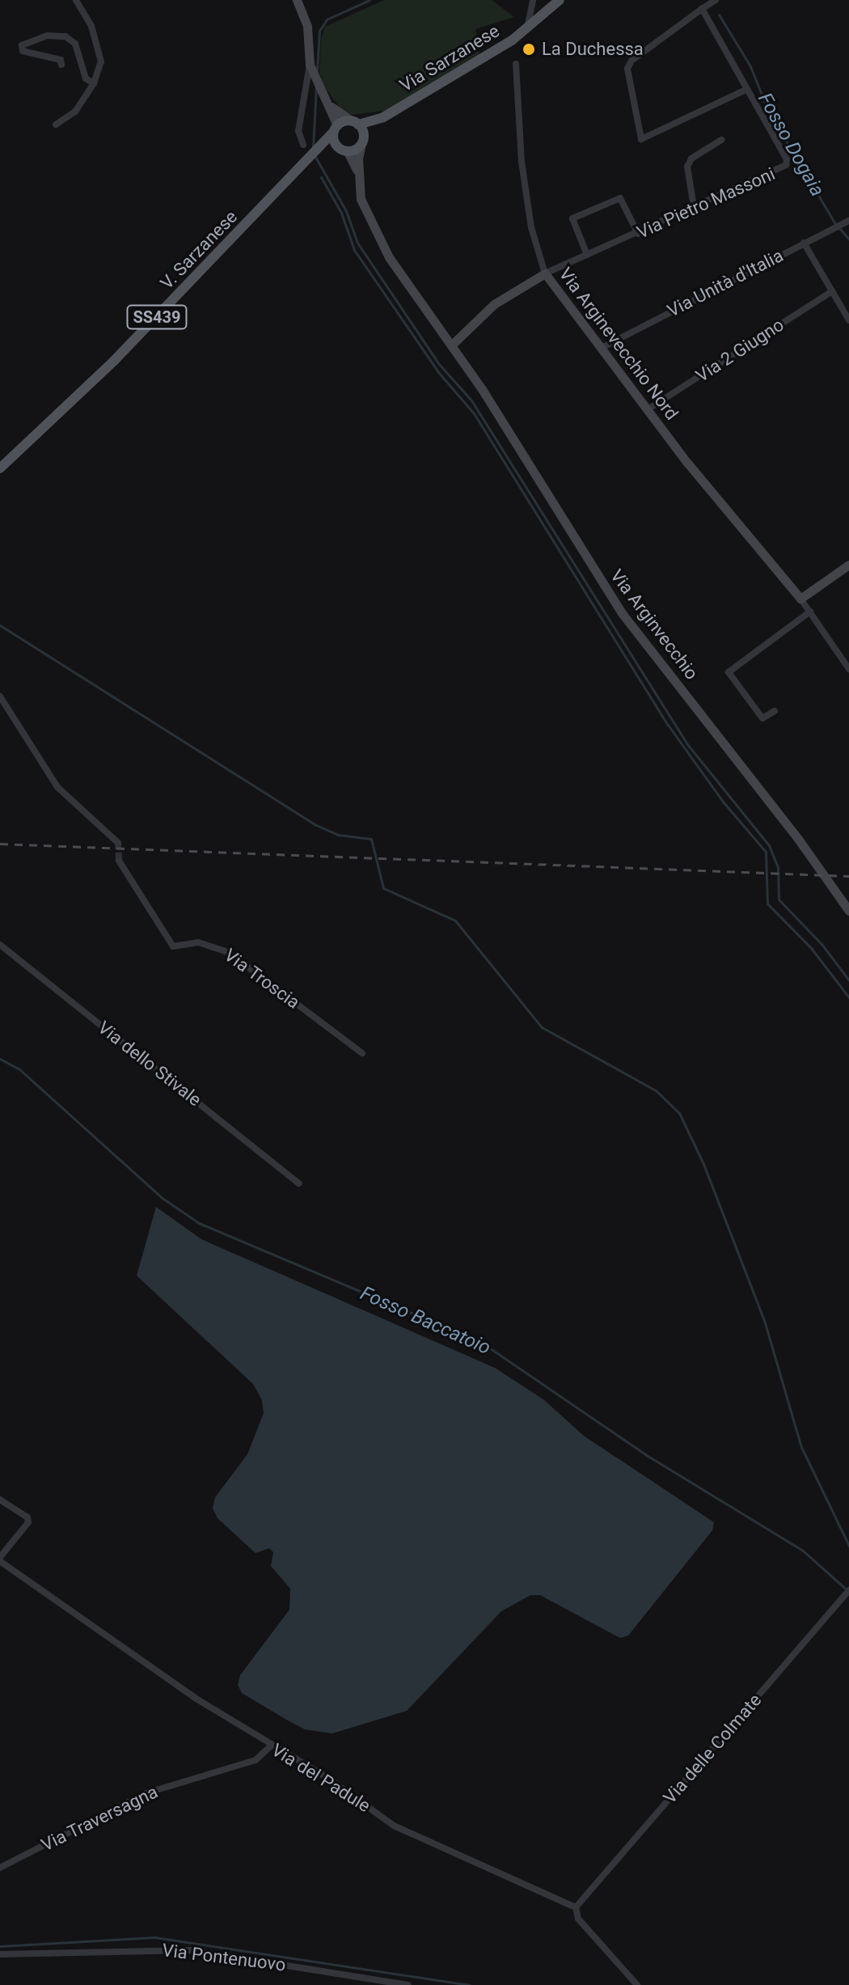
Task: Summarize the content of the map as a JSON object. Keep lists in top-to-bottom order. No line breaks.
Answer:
{"streets":{"main road":["Via Sarzanese","V. Sarzanese","SS439","Via Arginevecchio Nord","Via Arginvecchio"],"street":["Via Pietro Massoni","Via Unità d'Italia","Via 2 Giugno","Via Troscia","Via dello Stivale","Via delle Colmate","Via del Padule","Via Traversagna","Via Pontenuovo"]},"crossings":[["Via Pietro Massoni","Via Arginevecchio Nord"],["V. Sarzanese","SS439"],["Via Unità d'Italia","Via Arginevecchio Nord"],["Via Arginevecchio Nord","Via 2 Giugno"],["Via delle Colmate","Via del Padule"],["Via del Padule","Via Traversagna"]],"water":["Fosso Dogaia","Fosso Baccatoio"],"places":["La Duchessa"]}
